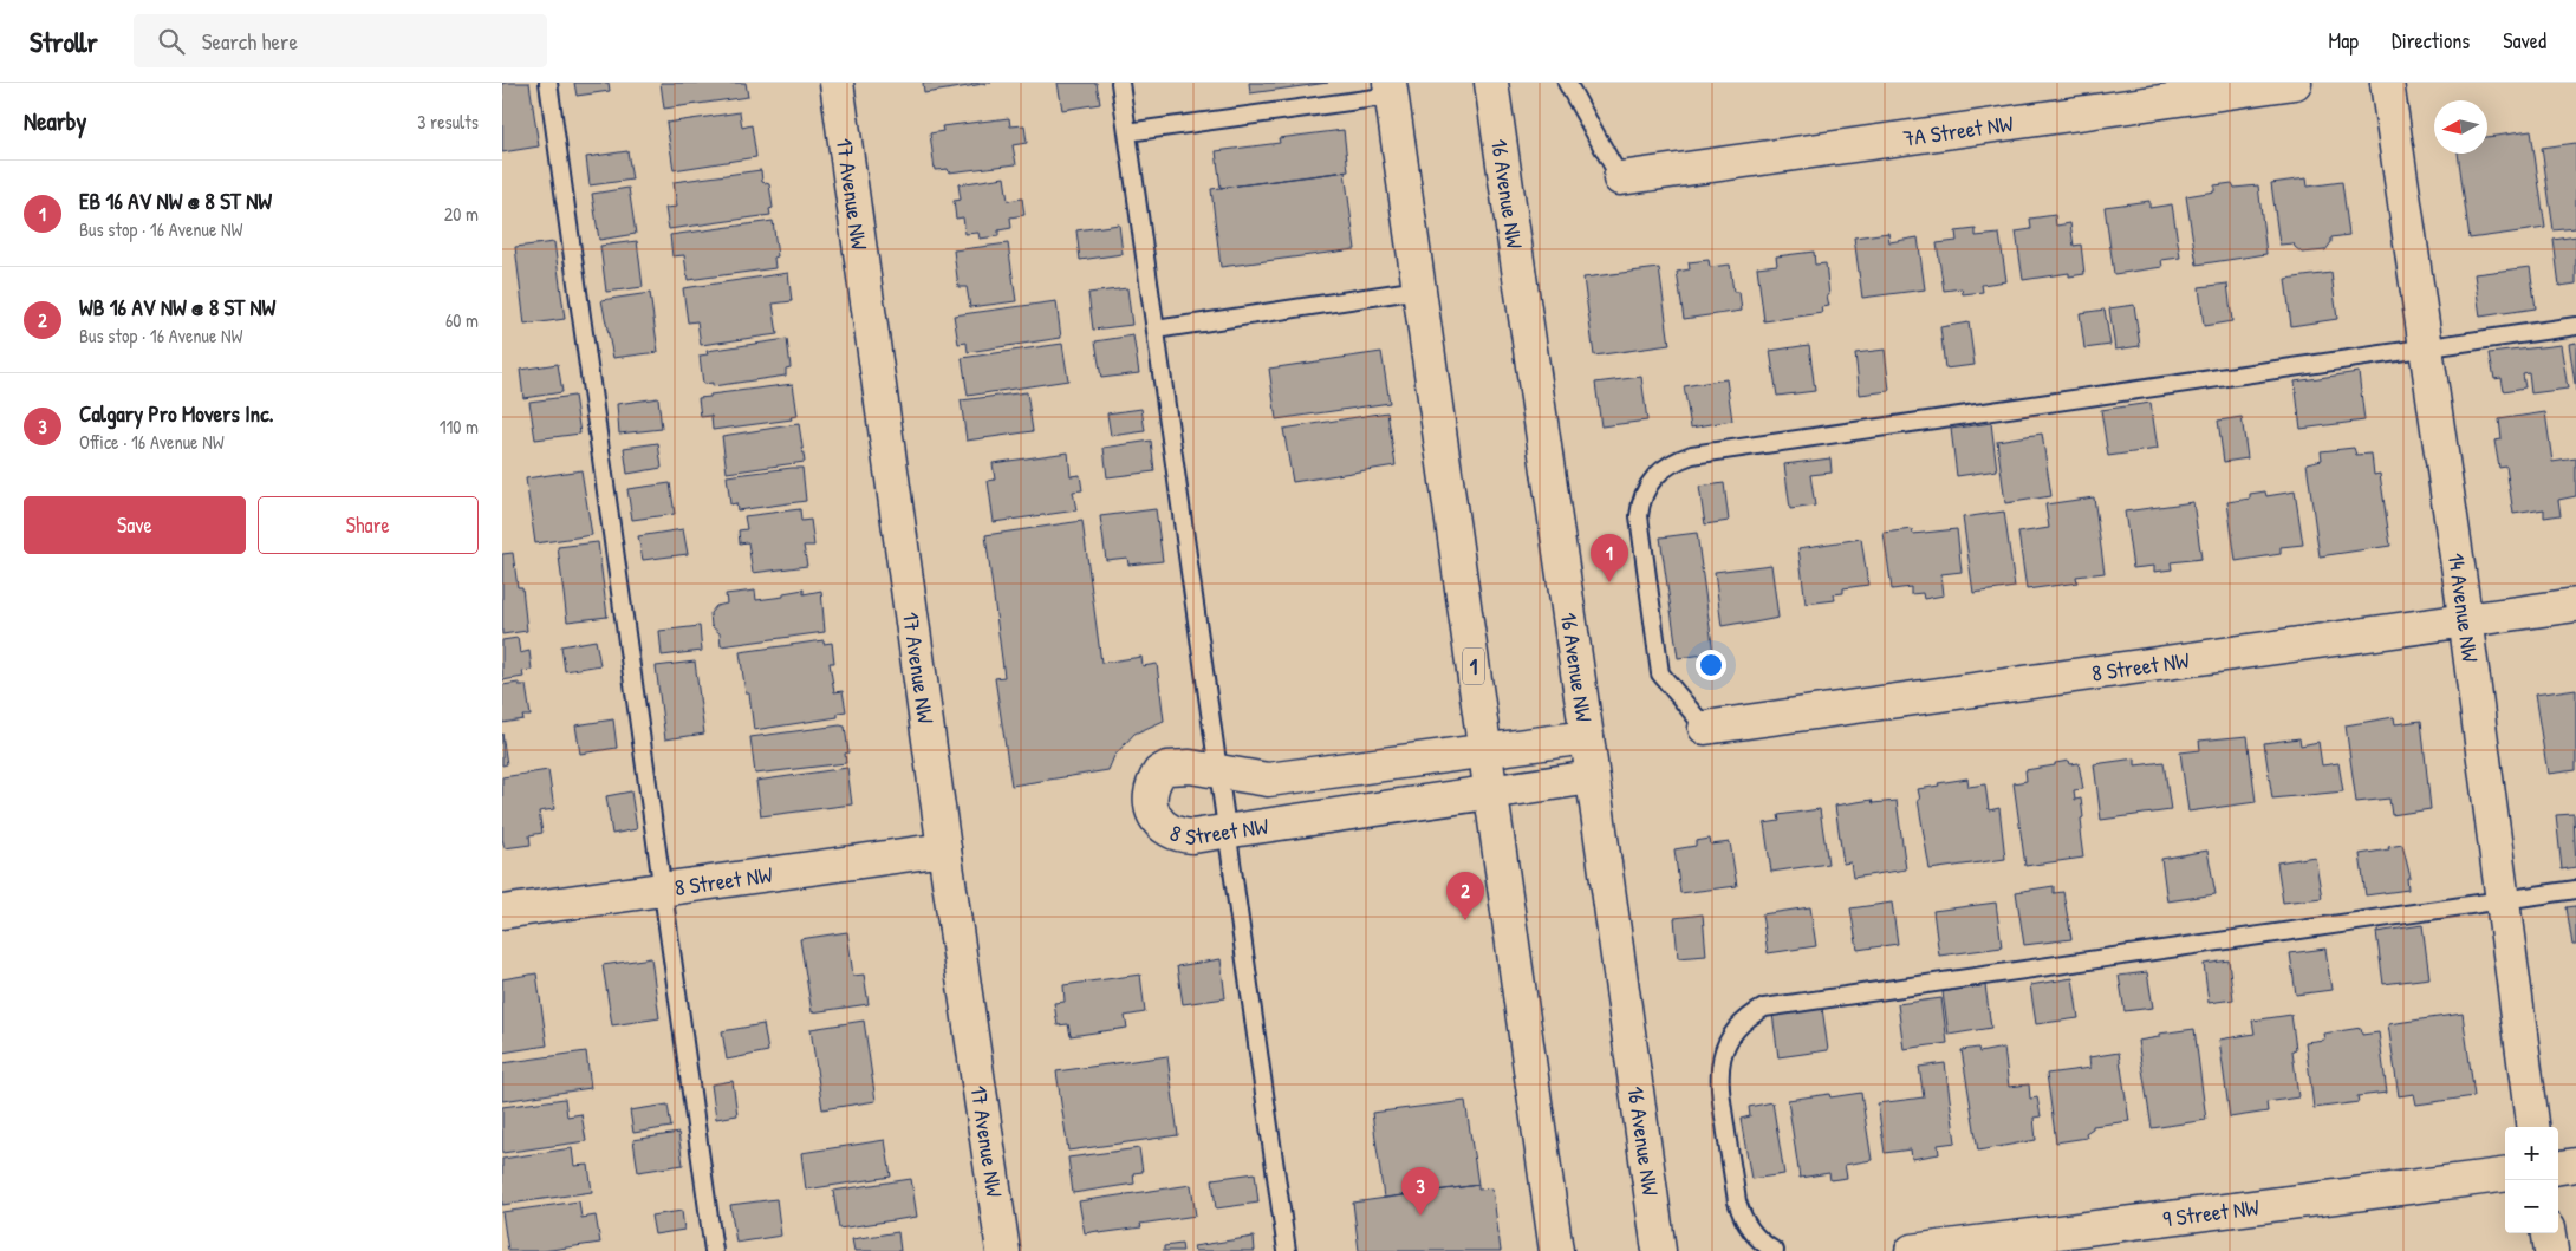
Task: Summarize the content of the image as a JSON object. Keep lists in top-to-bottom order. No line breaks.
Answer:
{"streets":{"main road":["7A Street NW","17 Avenue NW","16 Avenue NW","14 Avenue NW","1","8 Street NW","9 Street NW"]},"crossings":[["17 Avenue NW","8 Street NW"],["16 Avenue NW","8 Street NW"],["14 Avenue NW","8 Street NW"],["1","8 Street NW"]],"north":"left","page":{"header":"Strollr","search":"Search here","nav":["Map","Directions","Saved"],"heading":["Nearby","3 results"],"list":[{"mark":"1","name":"EB 16 AV NW @ 8 ST NW","note":"Bus stop · 16 Avenue NW","value":"20 m"},{"mark":"2","name":"WB 16 AV NW @ 8 ST NW","note":"Bus stop · 16 Avenue NW","value":"60 m"},{"mark":"3","name":"Calgary Pro Movers Inc.","note":"Office · 16 Avenue NW","value":"110 m"}],"buttons":["Save","Share"],"pins":["1","2","3"],"map_buttons":["+","−"]}}
